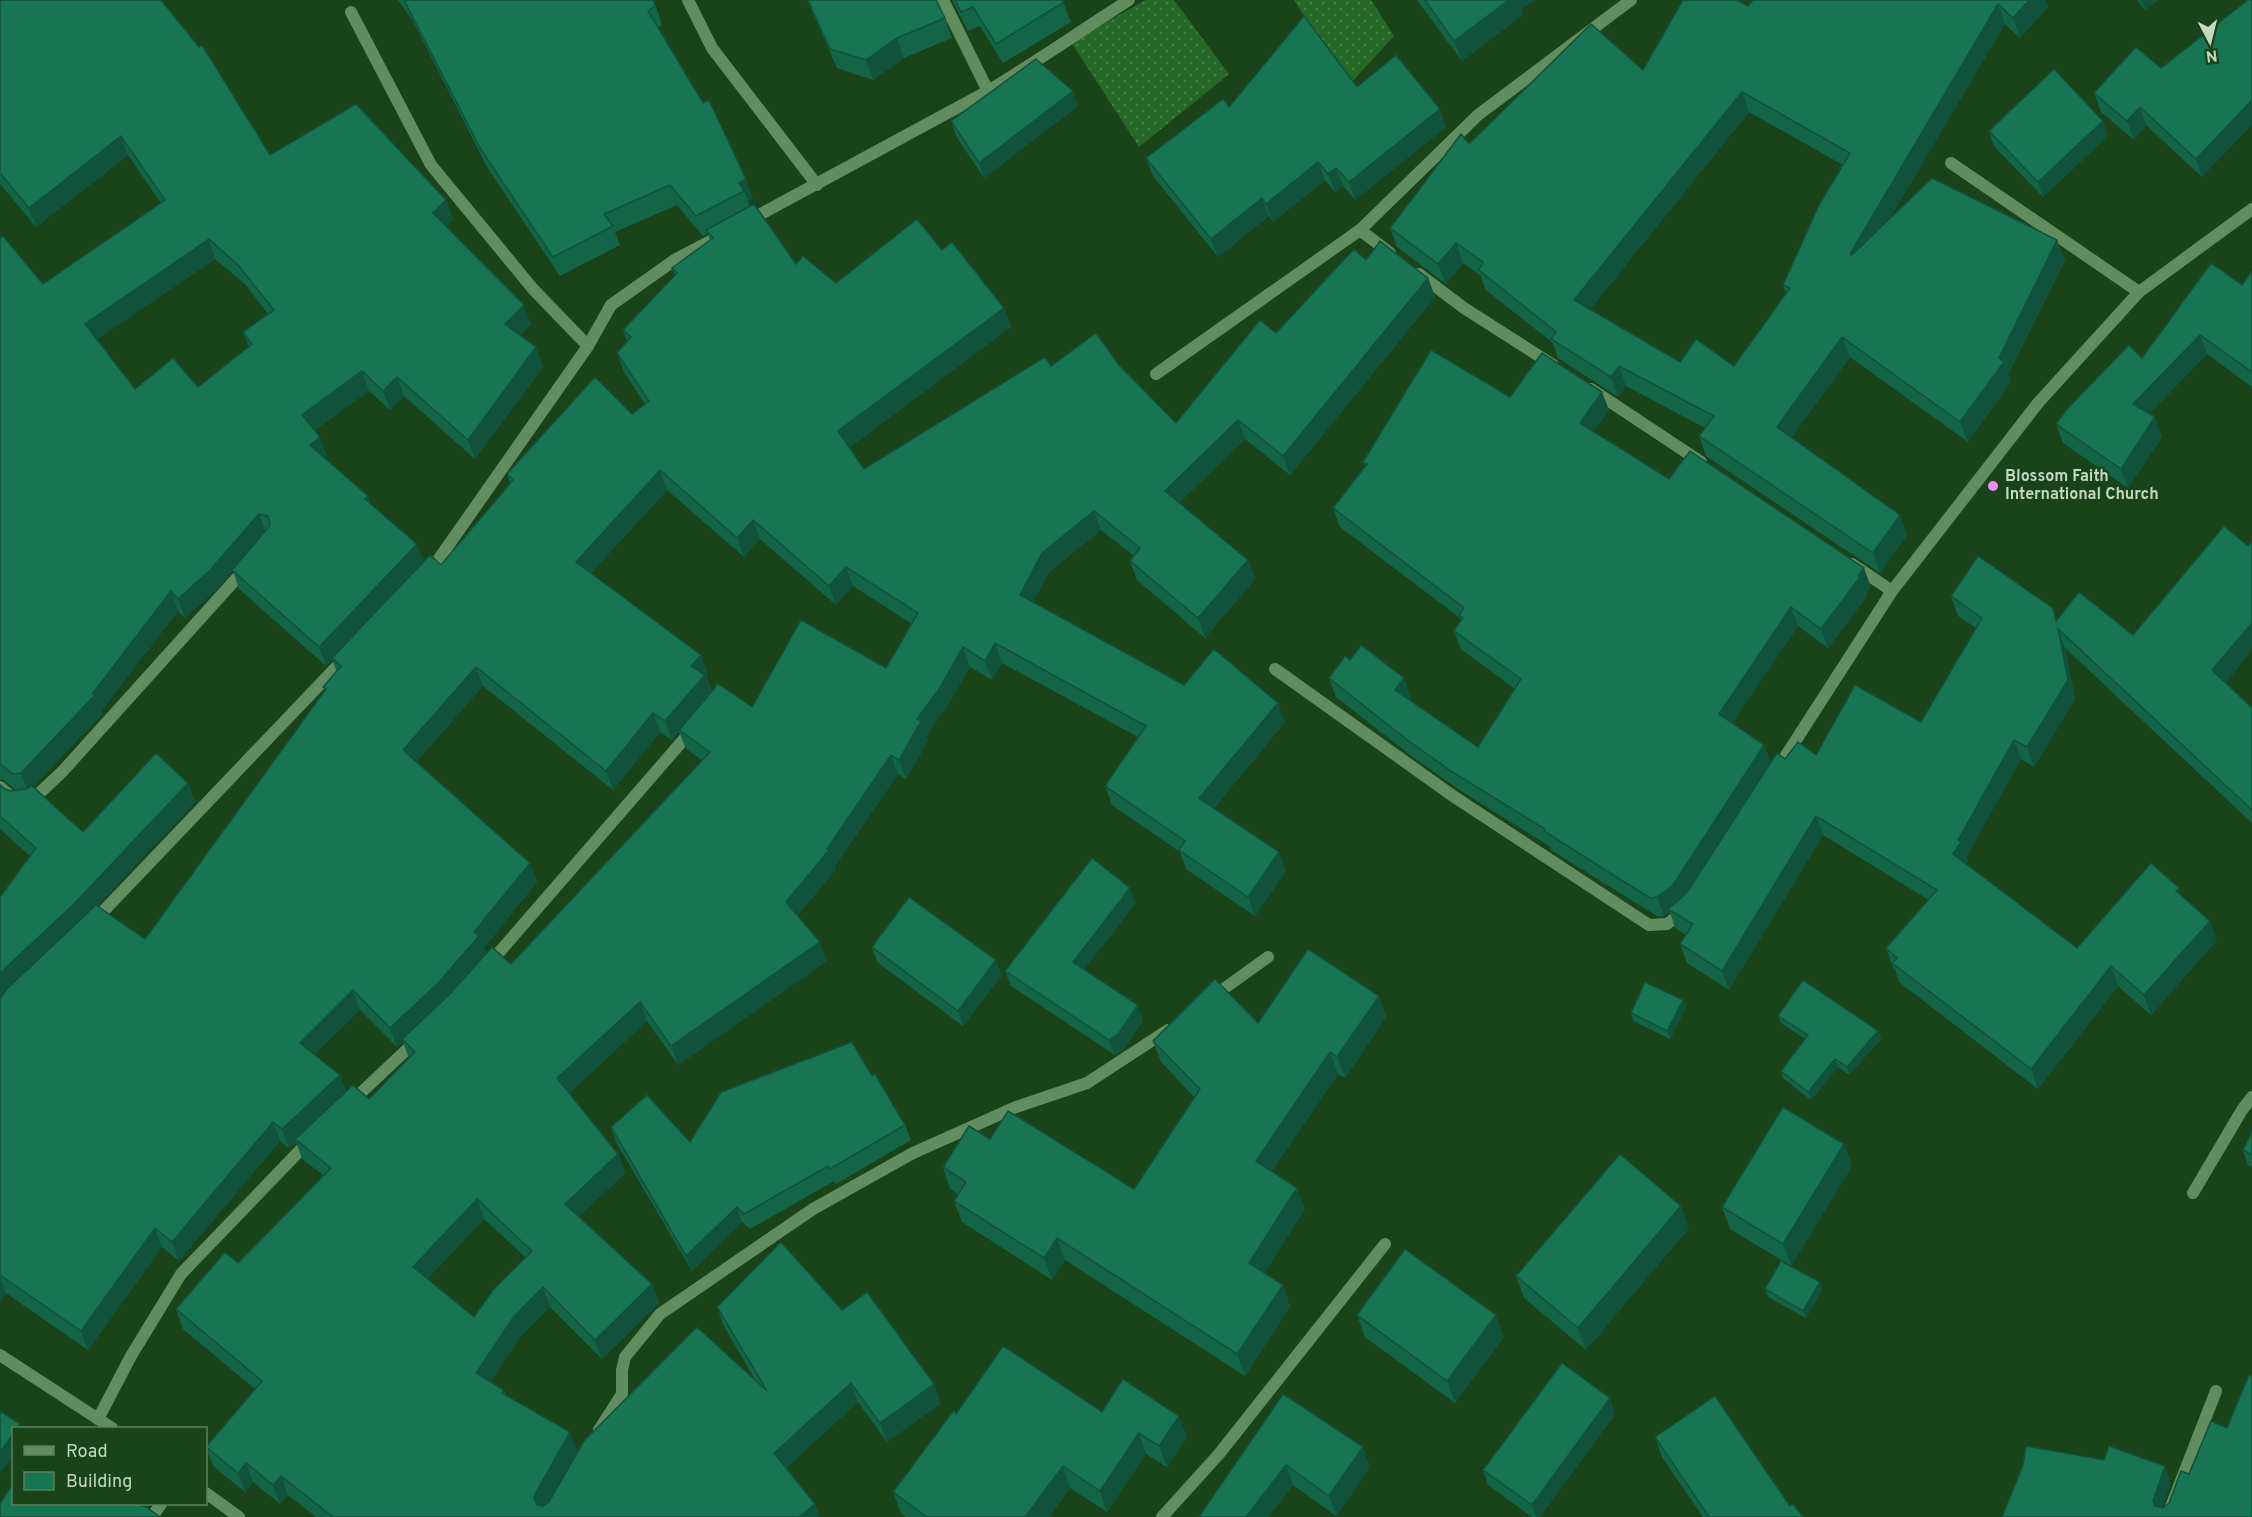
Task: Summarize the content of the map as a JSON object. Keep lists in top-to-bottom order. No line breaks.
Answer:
{"places":["Blossom Faith International Church"],"legend":["Road","Building"],"north":"bottom"}
